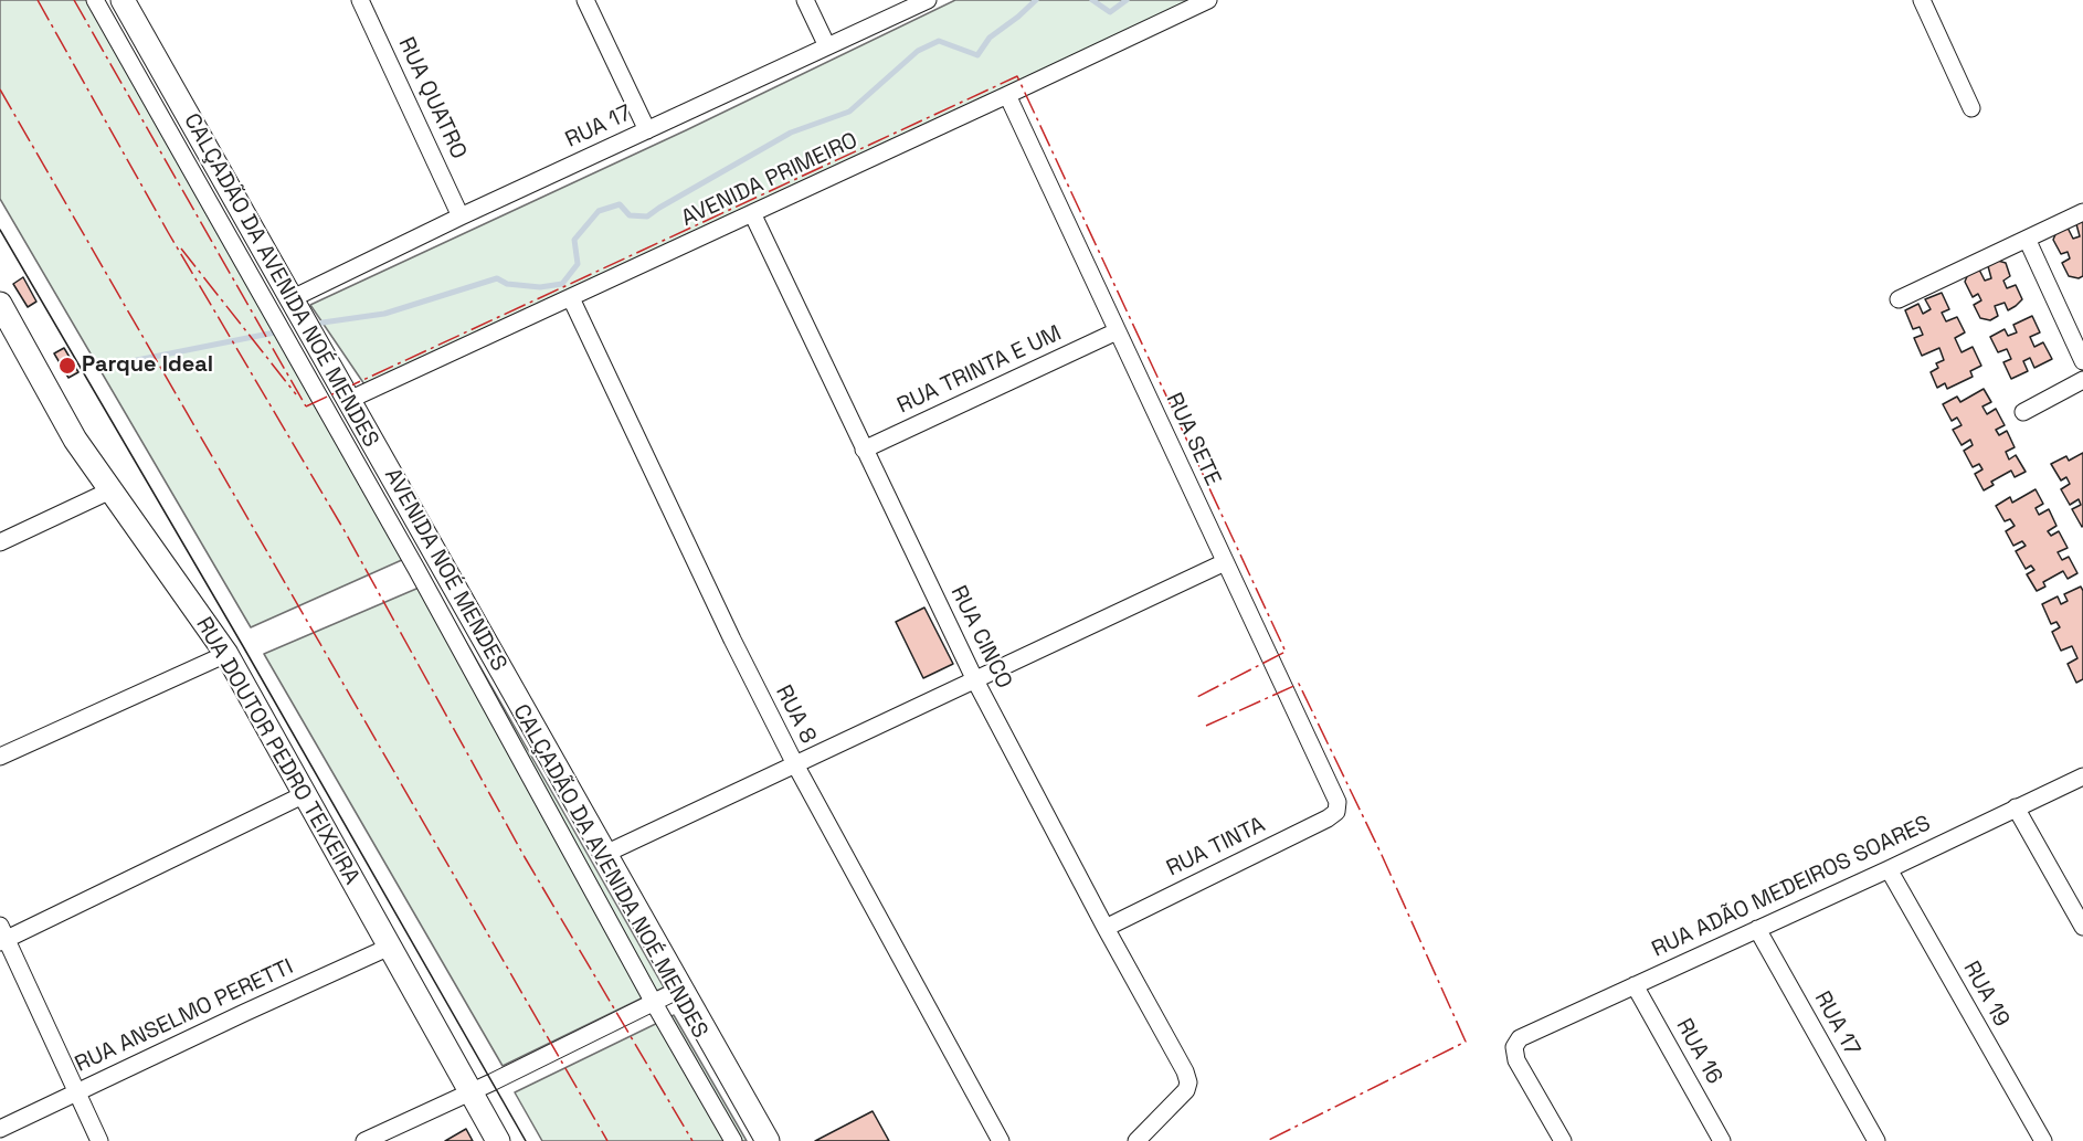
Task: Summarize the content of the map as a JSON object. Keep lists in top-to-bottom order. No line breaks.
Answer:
{"streets":{"main road":["AVENIDA NOÉ MENDES","RUA DOUTOR PEDRO TEIXEIRA"],"street":["RUA QUATRO","RUA 17","AVENIDA PRIMEIRO","CALÇADÃO DA AVENIDA NOÉ MENDES","RUA TRINTA E UM","RUA SETE","RUA CINCO","RUA 8","RUA TINTA","RUA ADÃO MEDEIROS SOARES","RUA 19","RUA ANSELMO PERETTI","RUA 16"]},"crossings":[["RUA QUATRO","RUA 17"],["RUA 17","AVENIDA NOÉ MENDES"],["RUA 17","RUA ADÃO MEDEIROS SOARES"],["AVENIDA PRIMEIRO","RUA SETE"],["AVENIDA PRIMEIRO","AVENIDA NOÉ MENDES"],["AVENIDA PRIMEIRO","RUA CINCO"],["AVENIDA PRIMEIRO","RUA 8"],["RUA TRINTA E UM","RUA SETE"],["RUA TRINTA E UM","RUA CINCO"],["RUA SETE","RUA TINTA"],["RUA CINCO","RUA TINTA"],["RUA DOUTOR PEDRO TEIXEIRA","RUA ANSELMO PERETTI"],["RUA ADÃO MEDEIROS SOARES","RUA 19"],["RUA ADÃO MEDEIROS SOARES","RUA 16"]],"places":["Parque Ideal"]}
